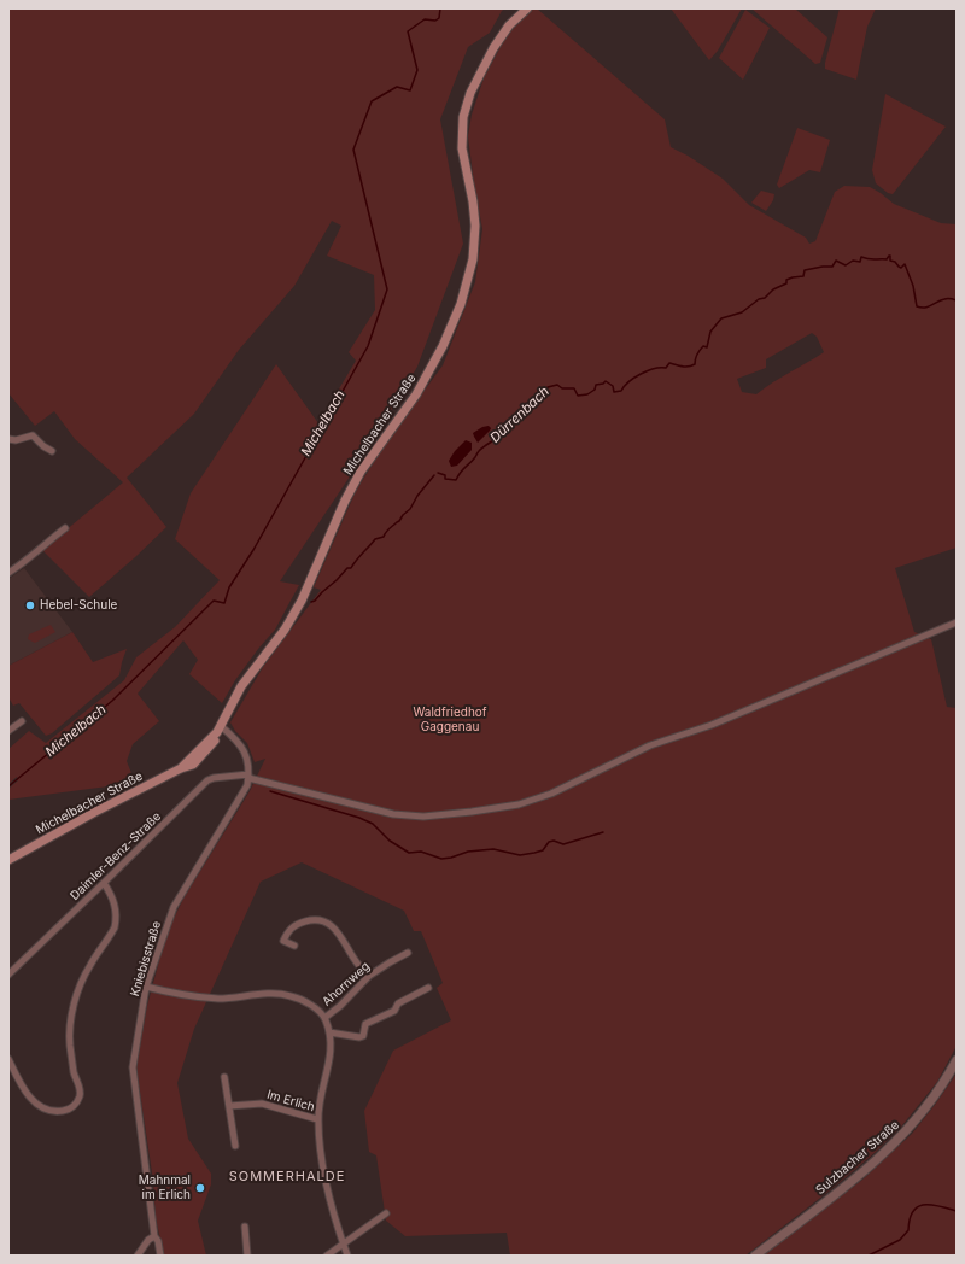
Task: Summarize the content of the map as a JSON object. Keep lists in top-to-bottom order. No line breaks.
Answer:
{"streets":{"main road":["Michelbacher Straße"],"street":["Daimler-Benz-Straße","Kniebisstraße","Ahornweg","Im Erlich","Sulzbacher Straße"]},"crossings":[["Daimler-Benz-Straße","Kniebisstraße"]],"districts":["SOMMERHALDE"],"water":["Dürrenbach","Michelbach"],"parks":["Waldfriedhof Gaggenau"],"places":["Hebel-Schule","Mahnmal im Erlich"]}
